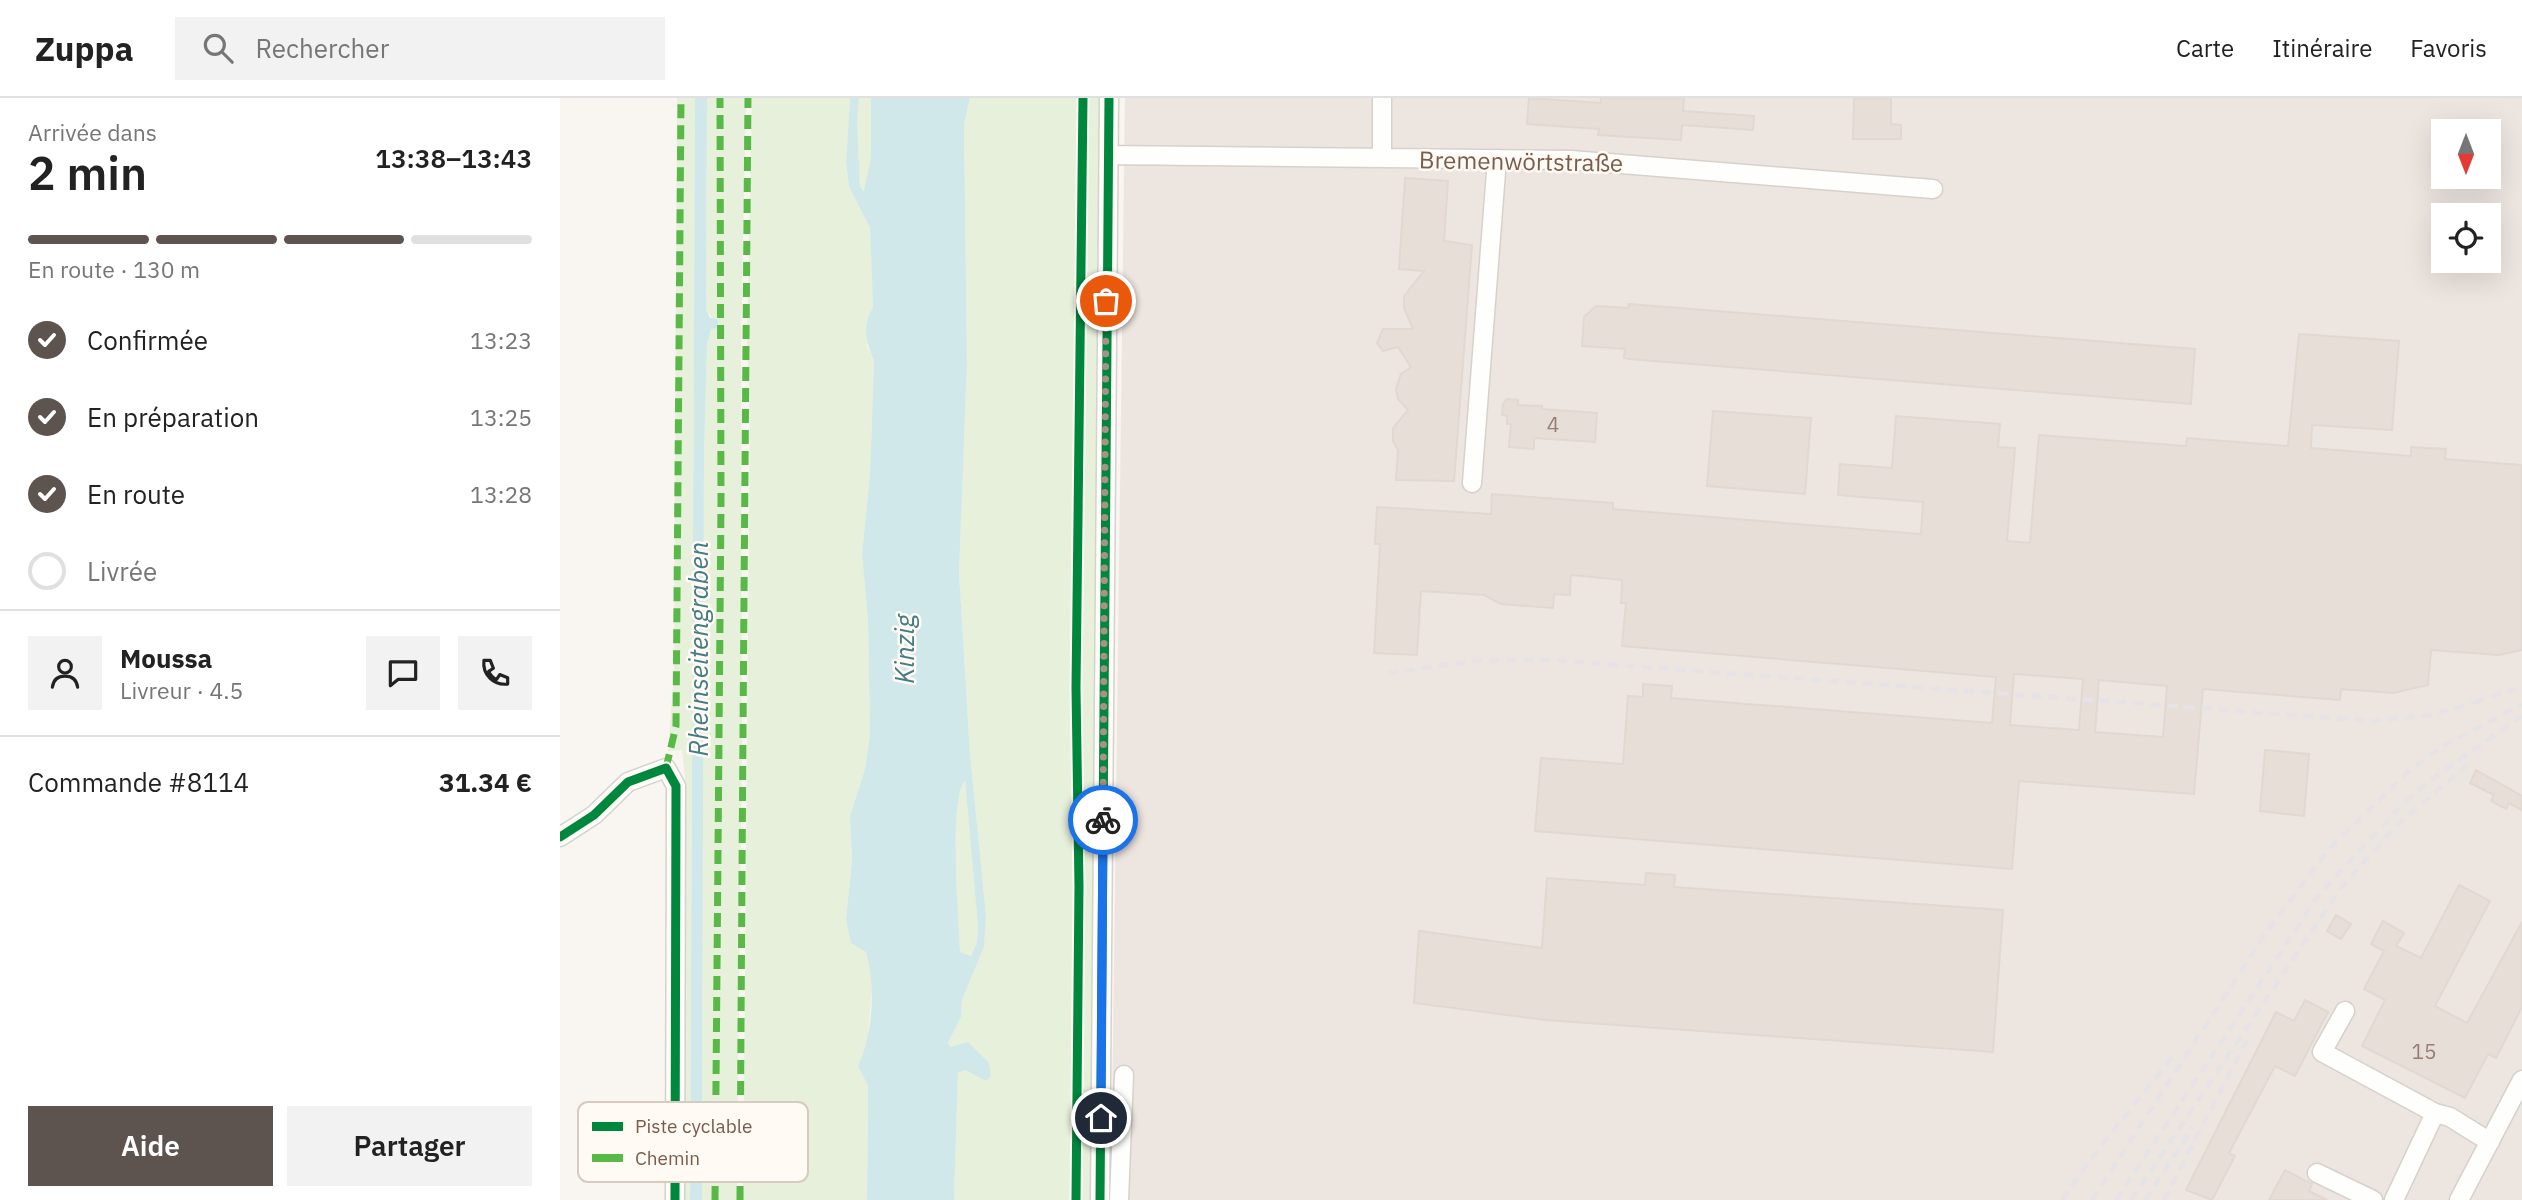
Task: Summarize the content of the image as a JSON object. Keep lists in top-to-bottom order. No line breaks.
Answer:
{"streets":{"street":["Bremenwörtstraße"]},"water":["Rheinseitengraben","Kinzig"],"house_numbers":["4","15"],"legend":["Piste cyclable","Chemin"],"north":"bottom","page":{"header":"Zuppa","search":"Rechercher","nav":["Carte","Itinéraire","Favoris"],"heading":["2 min","Arrivée dans","13:38–13:43"],"panel":["Moussa","Livreur · 4.5","Commande #8114","31.34 €"],"bar":"En route · 130 m","list":[["Confirmée","13:23"],["En préparation","13:25"],["En route","13:28"],"Livrée"],"buttons":["Aide","Partager"]}}
